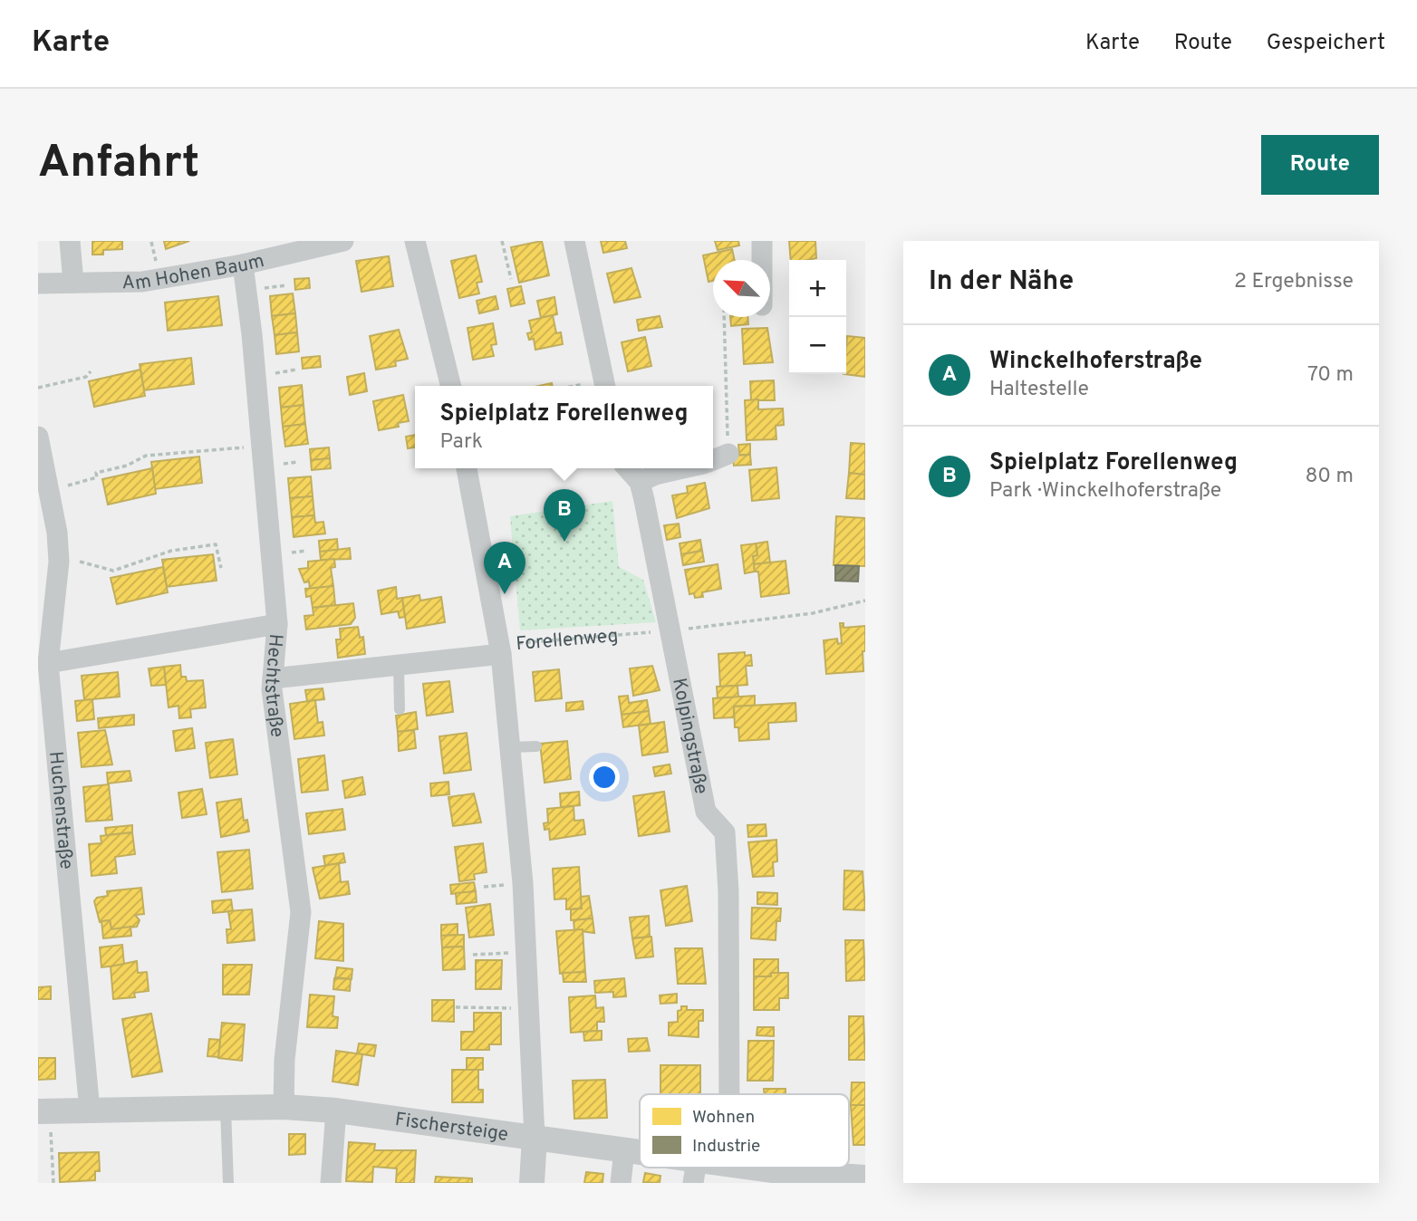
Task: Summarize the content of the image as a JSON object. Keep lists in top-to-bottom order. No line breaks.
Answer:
{"streets":{"street":["Am Hohen Baum","Forellenweg","Hechtstraße","Kolpingstraße","Huchenstraße","Fischersteige"]},"crossings":[["Am Hohen Baum","Hechtstraße"],["Forellenweg","Hechtstraße"],["Forellenweg","Kolpingstraße"],["Hechtstraße","Fischersteige"],["Huchenstraße","Fischersteige"]],"legend":["Wohnen","Industrie"],"north":"top left","page":{"header":"Karte","nav":["Karte","Route","Gespeichert"],"buttons":"Route","title":"Anfahrt","heading":["In der Nähe","2 Ergebnisse"],"map_buttons":["+","−"],"list":[{"mark":"A","name":"Winckelhoferstraße","note":"Haltestelle","value":"70 m"},{"mark":"B","name":"Spielplatz Forellenweg","note":"Park · Winckelhoferstraße","value":"80 m"}],"popup":["Spielplatz Forellenweg","Park"],"pins":["B","A"]}}
